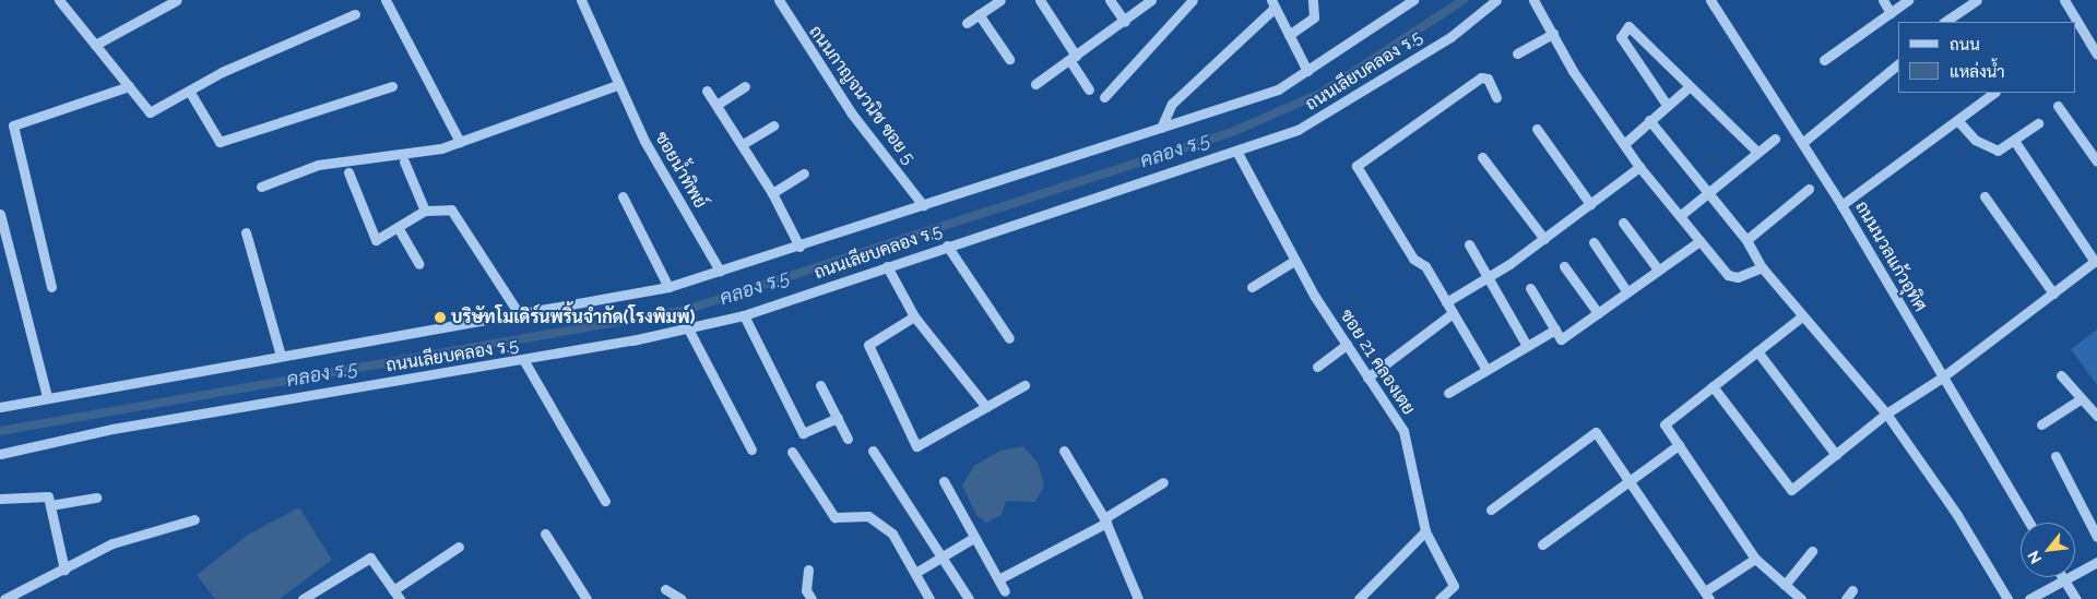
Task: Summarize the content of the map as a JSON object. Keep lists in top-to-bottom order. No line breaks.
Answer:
{"streets":{"street":["ถนนเลียบคลอง ร.5","ถนนกาญจนวนิช ซอย 5","ซอยน้ำทิพย์","ถนนนวลแก้วอุทิศ","ซอย 21 คลองเตย"]},"crossings":[["ถนนเลียบคลอง ร.5","ถนนกาญจนวนิช ซอย 5"],["ถนนเลียบคลอง ร.5","ซอยน้ำทิพย์"],["ถนนเลียบคลอง ร.5","ซอย 21 คลองเตย"]],"water":["คลอง ร.5"],"places":["บริษัทโมเดิร์นพริ้นจำกัด(โรงพิมพ์)"],"legend":["ถนน","แหล่งน้ำ"],"north":"bottom left"}
